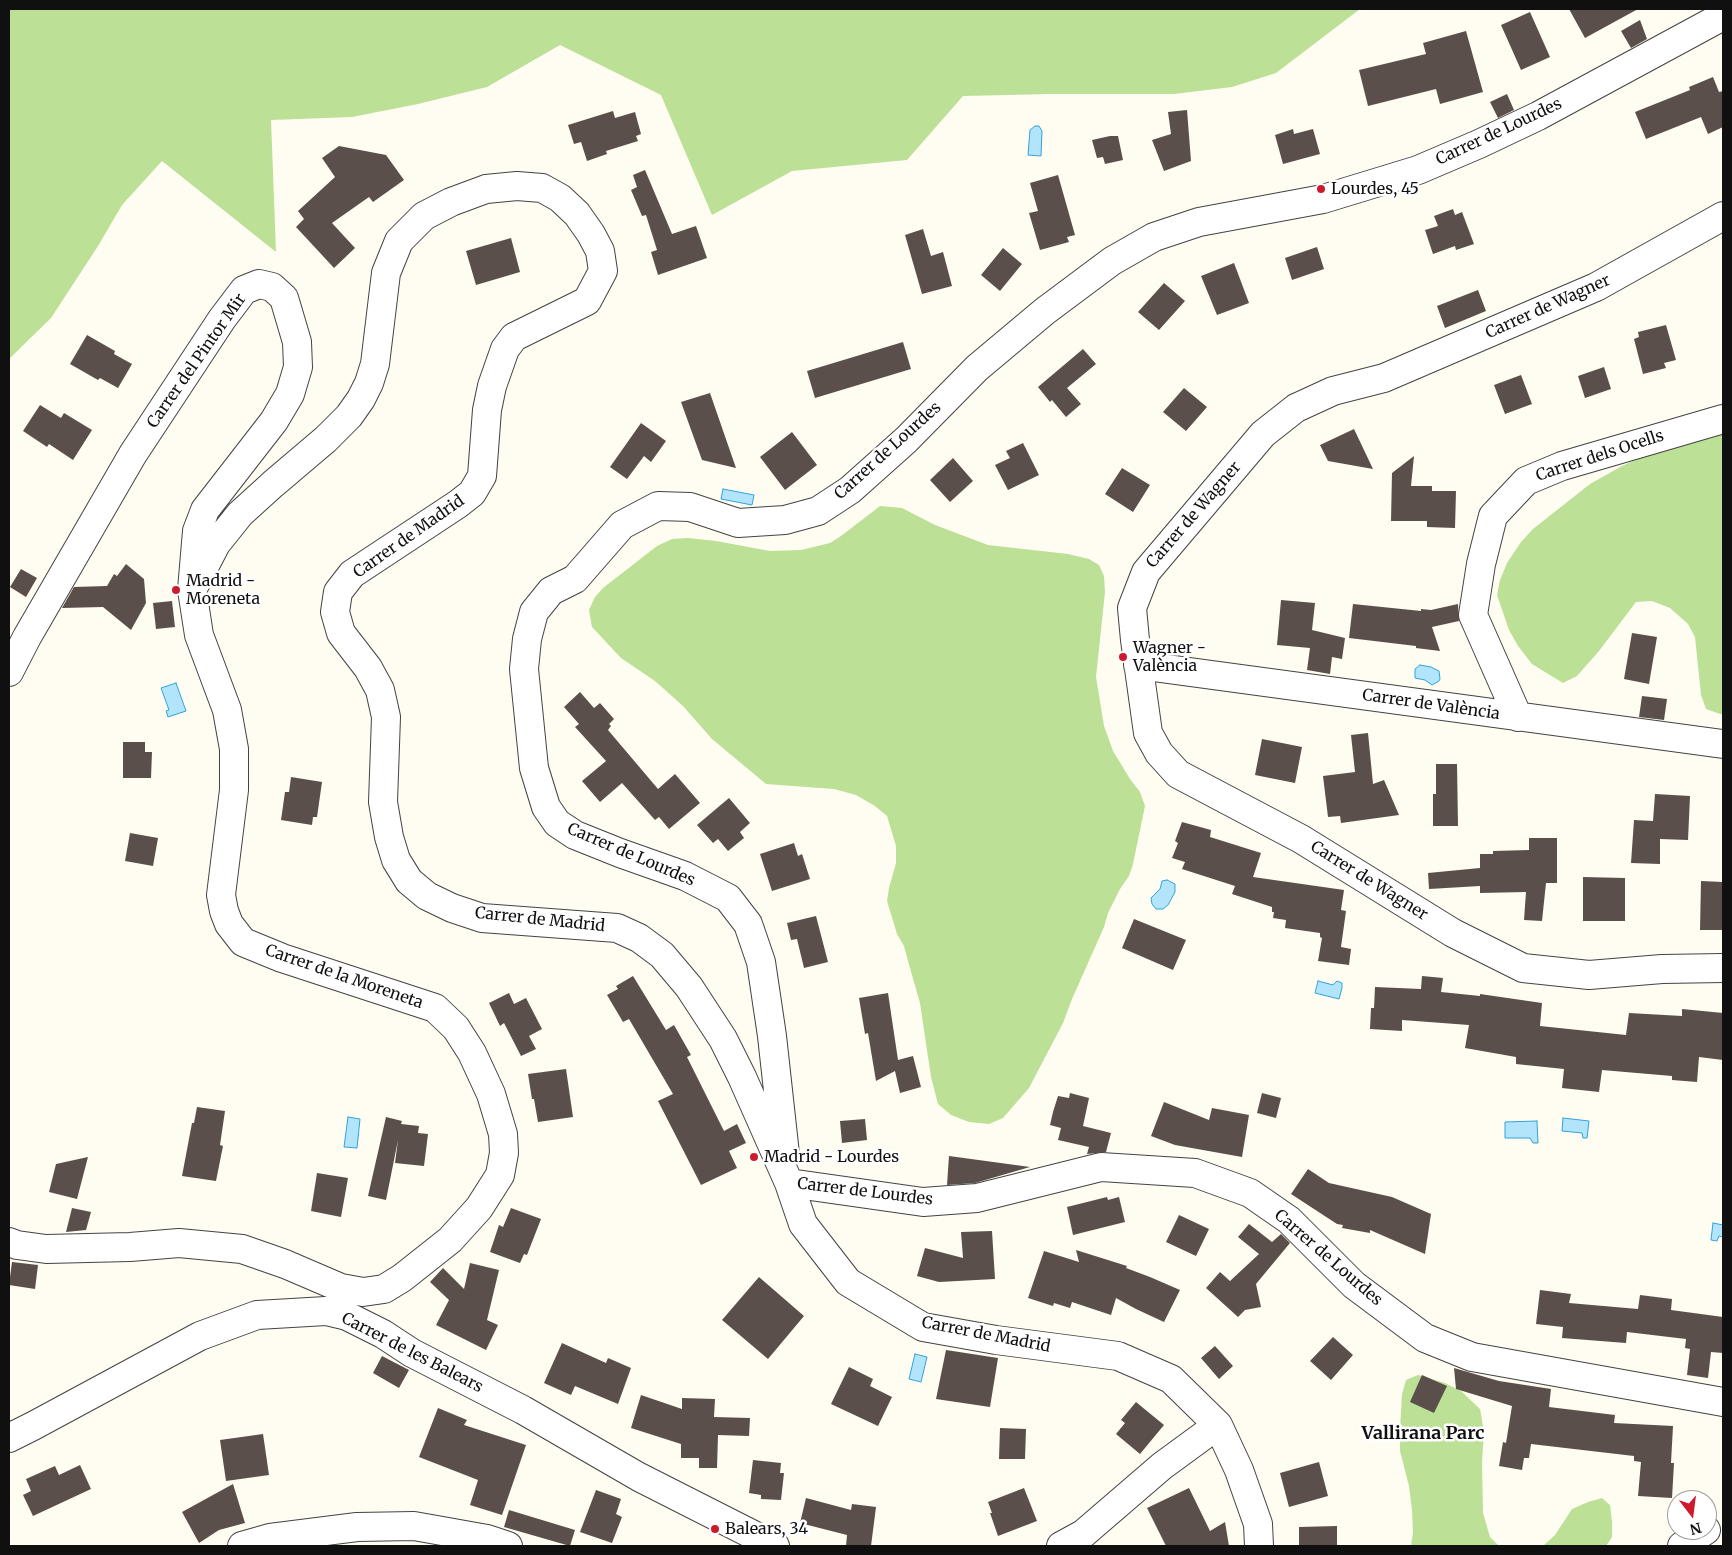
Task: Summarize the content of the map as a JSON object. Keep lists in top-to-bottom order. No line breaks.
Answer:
{"streets":{"street":["Carrer de Lourdes","Carrer de Wagner","Carrer del Pintor Mir","Carrer dels Ocells","Carrer de Madrid","Carrer de València","Carrer de la Moreneta","Carrer de les Balears"]},"crossings":[["Carrer de Lourdes","Carrer de Madrid"],["Carrer de Wagner","Carrer de València"],["Carrer del Pintor Mir","Carrer de Madrid"],["Carrer del Pintor Mir","Carrer de la Moreneta"],["Carrer dels Ocells","Carrer de València"],["Carrer de Madrid","Carrer de la Moreneta"]],"districts":["Vallirana Parc"],"places":["Lourdes, 45","Madrid - Moreneta","Wagner - València","Madrid - Lourdes","Balears, 34"],"north":"bottom"}
